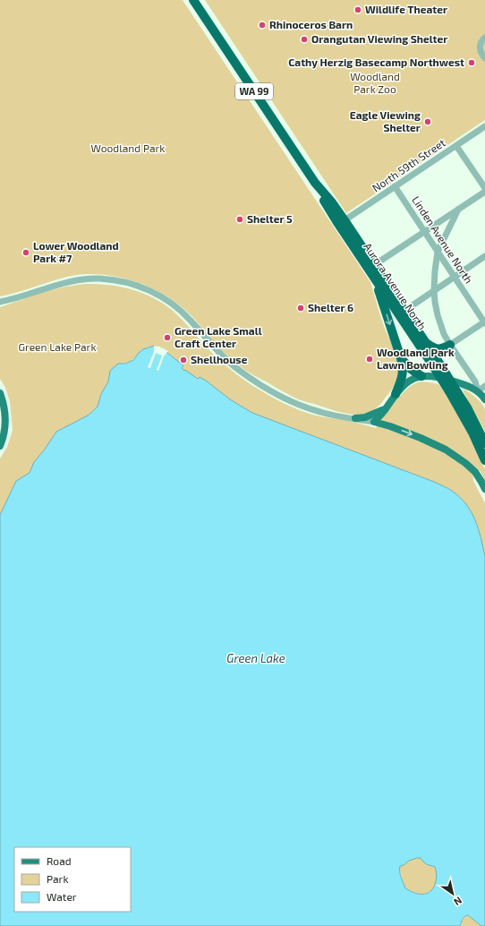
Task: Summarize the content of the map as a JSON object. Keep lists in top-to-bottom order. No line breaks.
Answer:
{"streets":{"highway":["WA 99","Aurora Avenue North"],"street":["North 59th Street","Linden Avenue North"]},"crossings":[["North 59th Street","Linden Avenue North"],["North 59th Street","Aurora Avenue North"]],"water":["Green Lake"],"parks":["Woodland Park Zoo","Woodland Park","Green Lake Park"],"places":["Wildlife Theater","Rhinoceros Barn","Orangutan Viewing Shelter","Cathy Herzig Basecamp Northwest","Eagle Viewing Shelter","Shelter 5","Lower Woodland Park #7","Shelter 6","Green Lake Small Craft Center","Woodland Park Lawn Bowling","Shellhouse"],"legend":["Road","Park","Water"],"north":"bottom right"}
